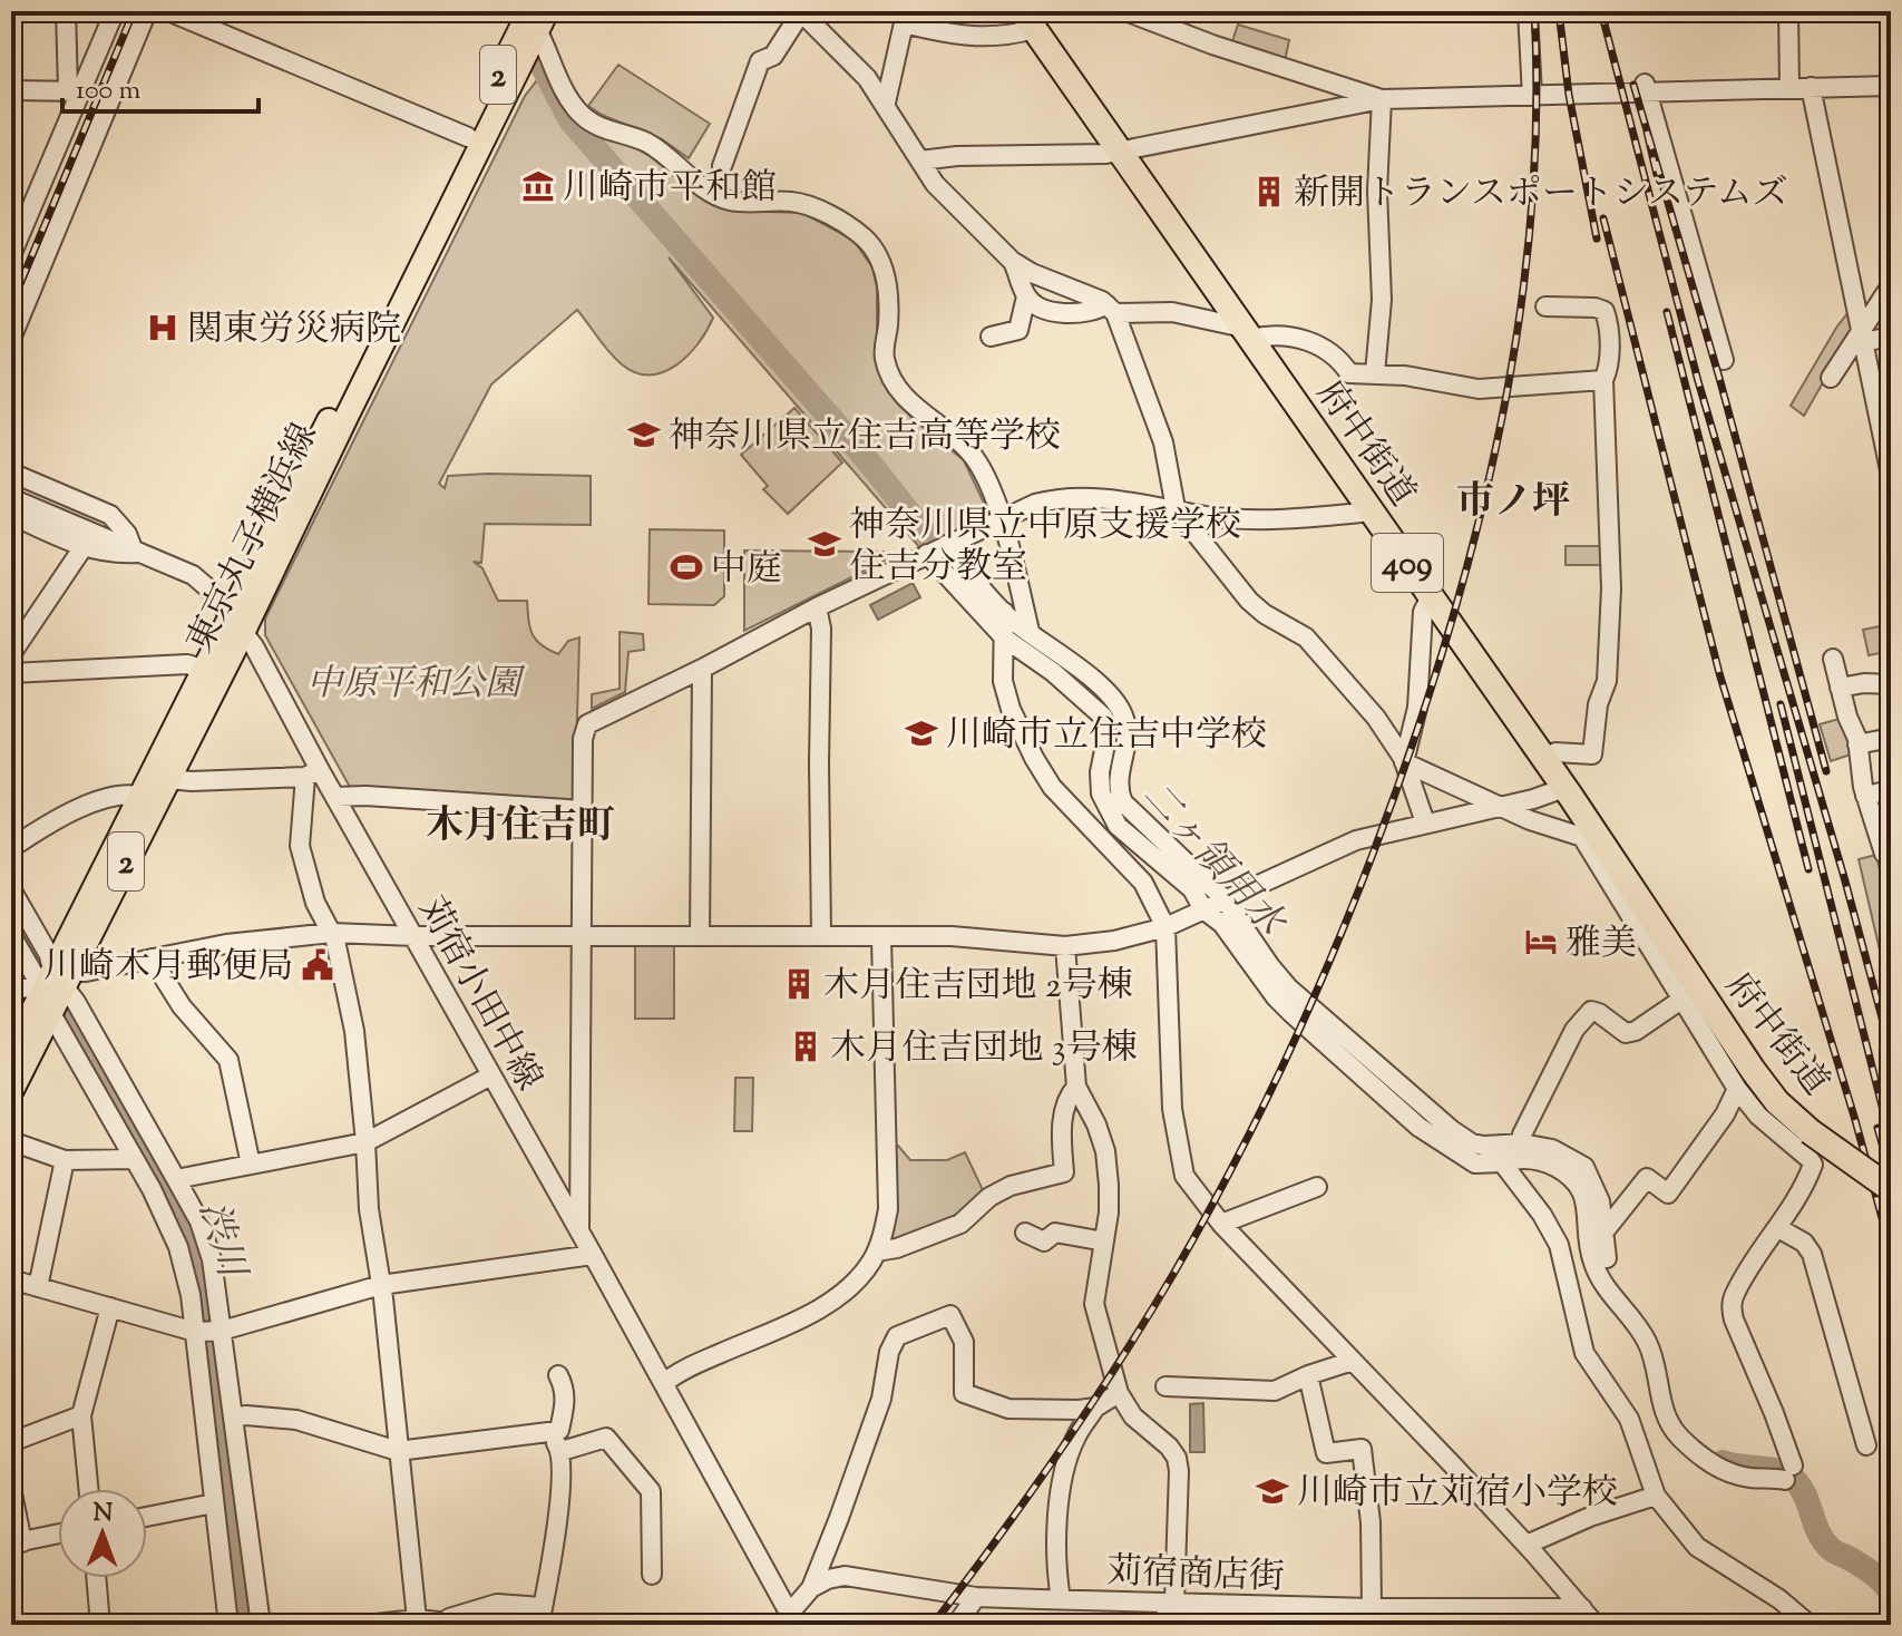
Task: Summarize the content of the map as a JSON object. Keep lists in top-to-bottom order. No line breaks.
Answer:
{"streets":{"highway":["府中街道","409"],"main road":["2","東京丸子横浜線"],"street":["苅宿小田中線","苅宿商店街"]},"crossings":[["2","東京丸子横浜線"],["2","苅宿小田中線"],["東京丸子横浜線","苅宿小田中線"]],"districts":["市ノ坪","木月住吉町"],"water":["二ヶ領用水","渋川"],"parks":["中原平和公園"],"places":{"museum":["川崎市平和館"],"building":["新開トランスポートシステムズ","木月住吉団地 2号棟","木月住吉団地 3号棟"],"hospital":["関東労災病院"],"school or university":["神奈川県立住吉高等学校","神奈川県立中原支援学校 住吉分教室","川崎市立住吉中学校","川崎市立苅宿小学校"],"sports":["中庭"],"hotel":["雅美"],"public building":["川崎木月郵便局"]},"scale_bar":"100 m","north":"top"}
